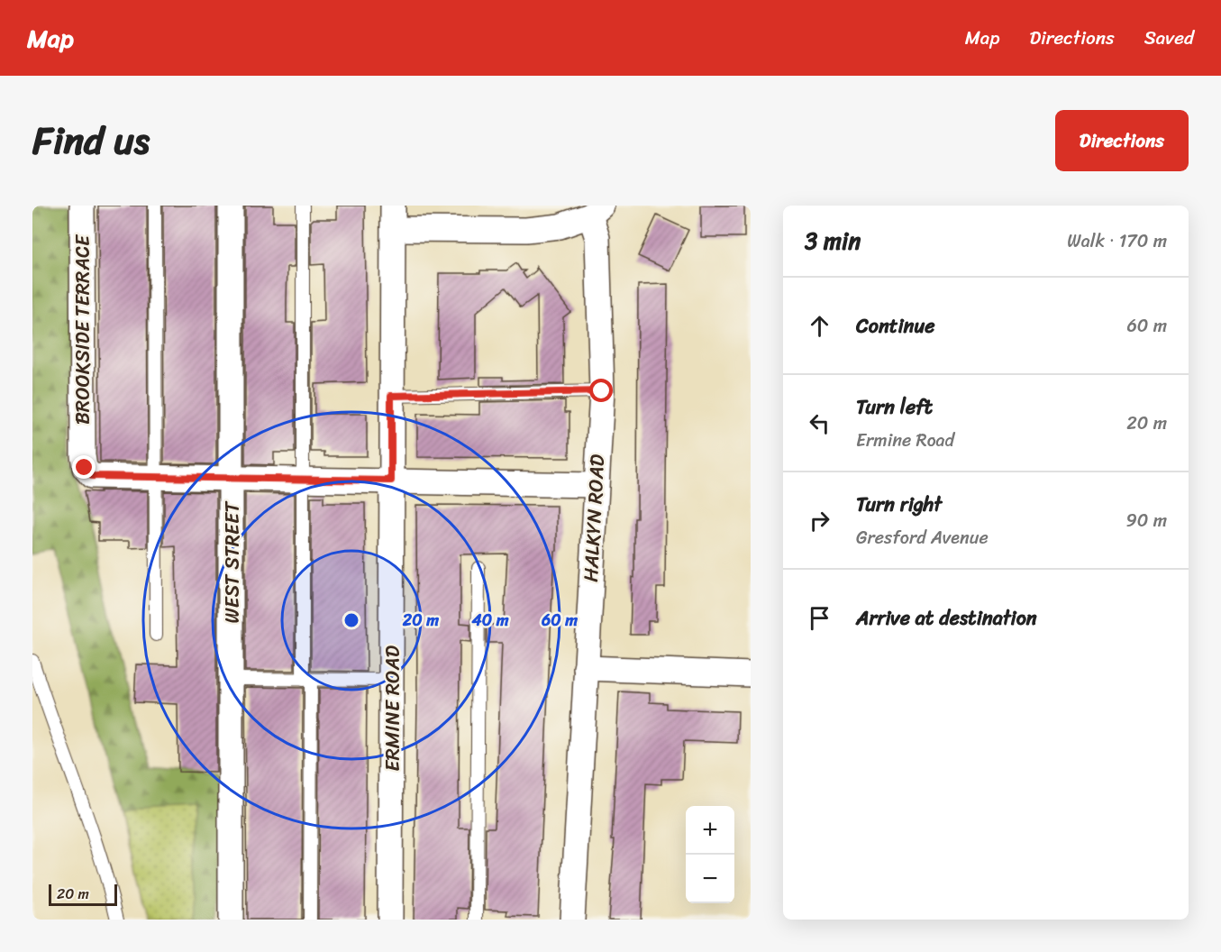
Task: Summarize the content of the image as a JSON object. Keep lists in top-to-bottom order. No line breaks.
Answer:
{"streets":{"street":["BROOKSIDE TERRACE","HALKYN ROAD","WEST STREET","ERMINE ROAD"]},"scale_bar":"20 m","page":{"header":"Map","nav":["Map","Directions","Saved"],"title":"Find us","buttons":"Directions","heading":["3 min","Walk · 170 m"],"list":[["Continue","60 m"],["Turn left","Ermine Road","20 m"],["Turn right","Gresford Avenue","90 m"],"Arrive at destination"],"map_buttons":["+","−"],"scale":"20 m"},"rings":["20 m","40 m","60 m"]}
